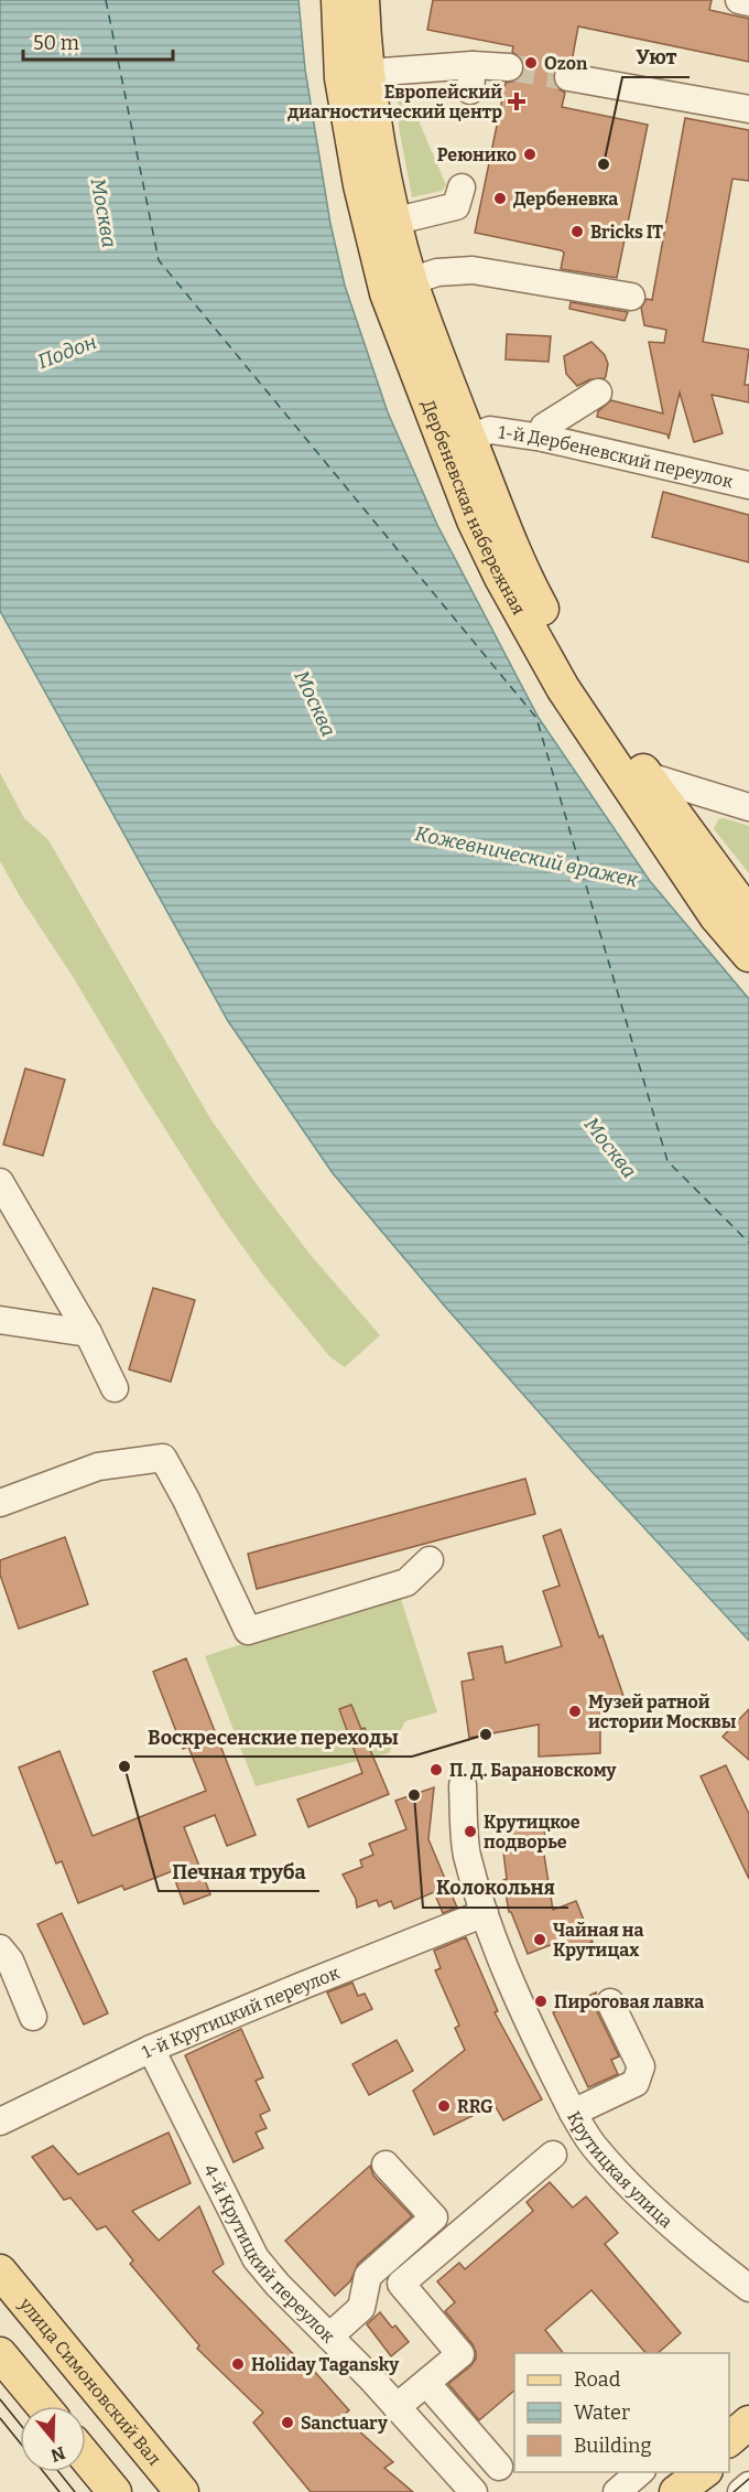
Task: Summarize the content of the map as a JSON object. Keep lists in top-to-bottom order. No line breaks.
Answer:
{"streets":{"main road":["Дербеневская набережная","улица Симоновский Вал"],"street":["1-й Дербеневский переулок","1-й Крутицкий переулок","Крутицкая улица","4-й Крутицкий переулок"]},"crossings":[["1-й Дербеневский переулок","Дербеневская набережная"],["1-й Крутицкий переулок","Крутицкая улица"],["1-й Крутицкий переулок","4-й Крутицкий переулок"]],"water":["Москва","Подон","Кожевнический вражек"],"places":{"other":["Ozon","Реюнико","Уют","Дербеневка","Bricks IT","Музей ратной истории Москвы","Воскресенские переходы","Печная труба","П. Д. Барановскому","Колокольня","Крутицкое подворье","Чайная на Крутицах","Пироговая лавка","RRG","Holiday Tagansky","Sanctuary"],"health":["Европейский диагностический центр"]},"legend":["Road","Water","Building"],"scale_bar":"50 m","north":"bottom"}
